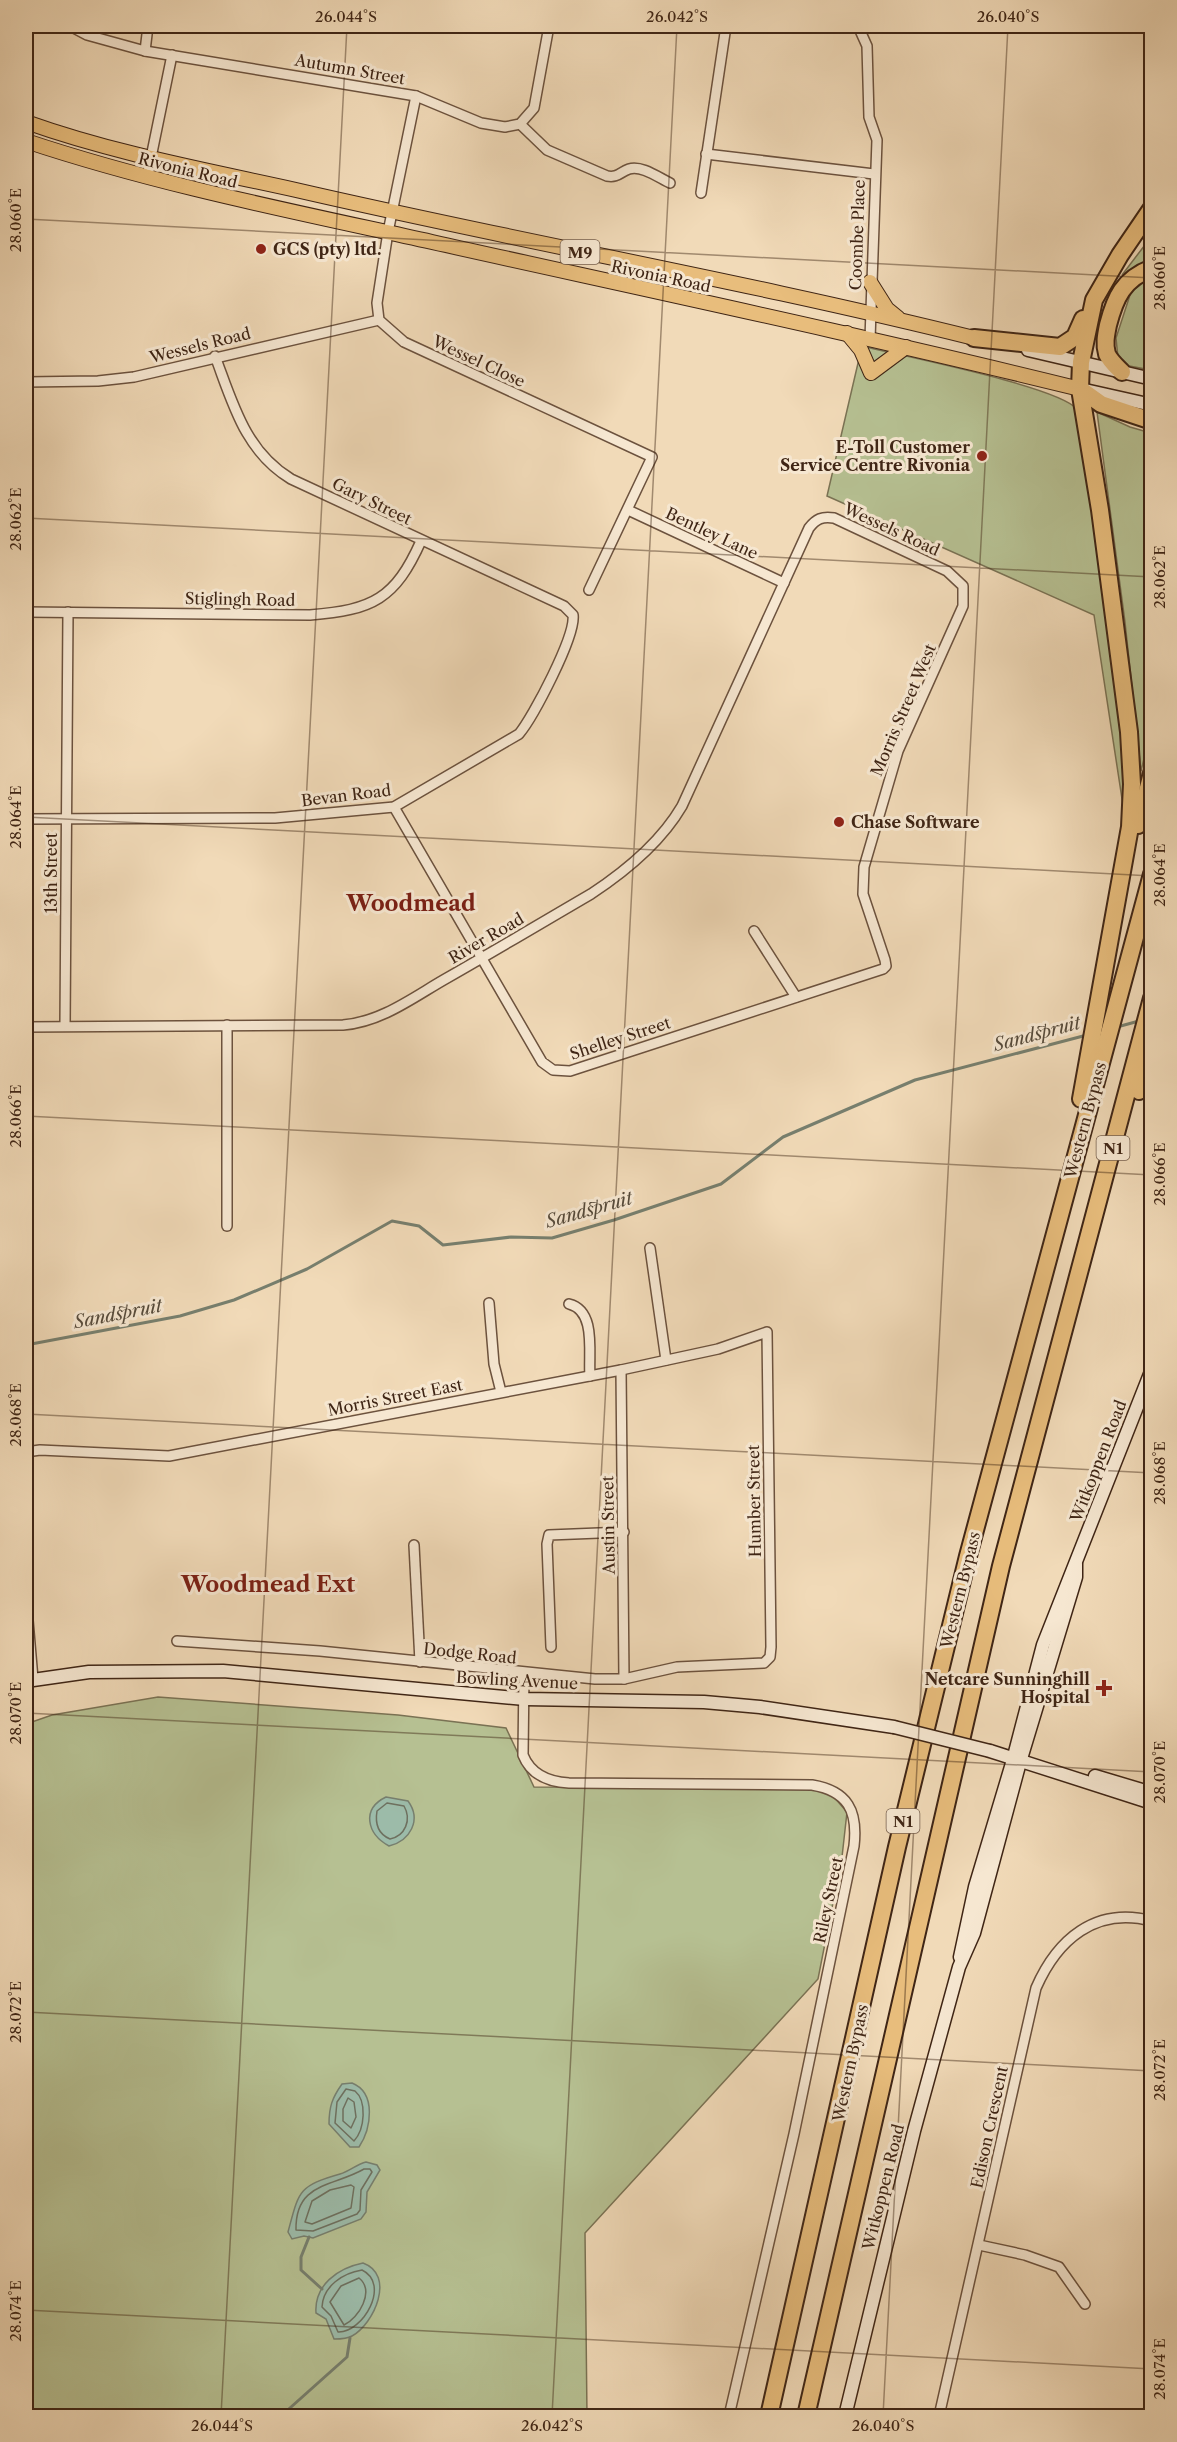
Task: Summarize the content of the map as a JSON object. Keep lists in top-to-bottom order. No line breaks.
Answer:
{"streets":{"highway":["Western Bypass","N1"],"main road":["Rivonia Road","M9","Witkoppen Road","Bowling Avenue"],"street":["Autumn Street","Coombe Place","Wessels Road","Wessel Close","Gary Street","Bentley Lane","Stiglingh Road","Morris Street West","Bevan Road","13th Street","River Road","Shelley Street","Morris Street East","Humber Street","Austin Street","Dodge Road","Riley Street","Edison Crescent"]},"crossings":[["Rivonia Road","Coombe Place"],["Wessels Road","Wessel Close"],["Wessels Road","Gary Street"],["Wessels Road","Bentley Lane"],["Wessels Road","Morris Street West"],["Wessels Road","River Road"],["Wessel Close","Bentley Lane"],["Gary Street","Stiglingh Road"],["Gary Street","Bevan Road"],["Bentley Lane","River Road"],["Stiglingh Road","13th Street"],["Morris Street West","Shelley Street"],["Bevan Road","13th Street"],["Bevan Road","Shelley Street"],["13th Street","River Road"],["River Road","Shelley Street"],["Morris Street East","Humber Street"],["Morris Street East","Austin Street"],["Witkoppen Road","Bowling Avenue"],["Humber Street","Dodge Road"],["Austin Street","Dodge Road"],["Dodge Road","Riley Street"],["Bowling Avenue","Riley Street"]],"districts":["Woodmead","Woodmead Ext"],"water":["Sandspruit"],"places":{"other":["GCS (pty) ltd.","E-Toll Customer Service Centre Rivonia","Chase Software"],"health":["Netcare Sunninghill Hospital"]},"coordinates":["26.044°S","26.042°S","26.040°S","28.060°E","28.062°E","28.064°E","28.066°E","28.068°E","28.070°E","28.072°E","28.074°E"]}
